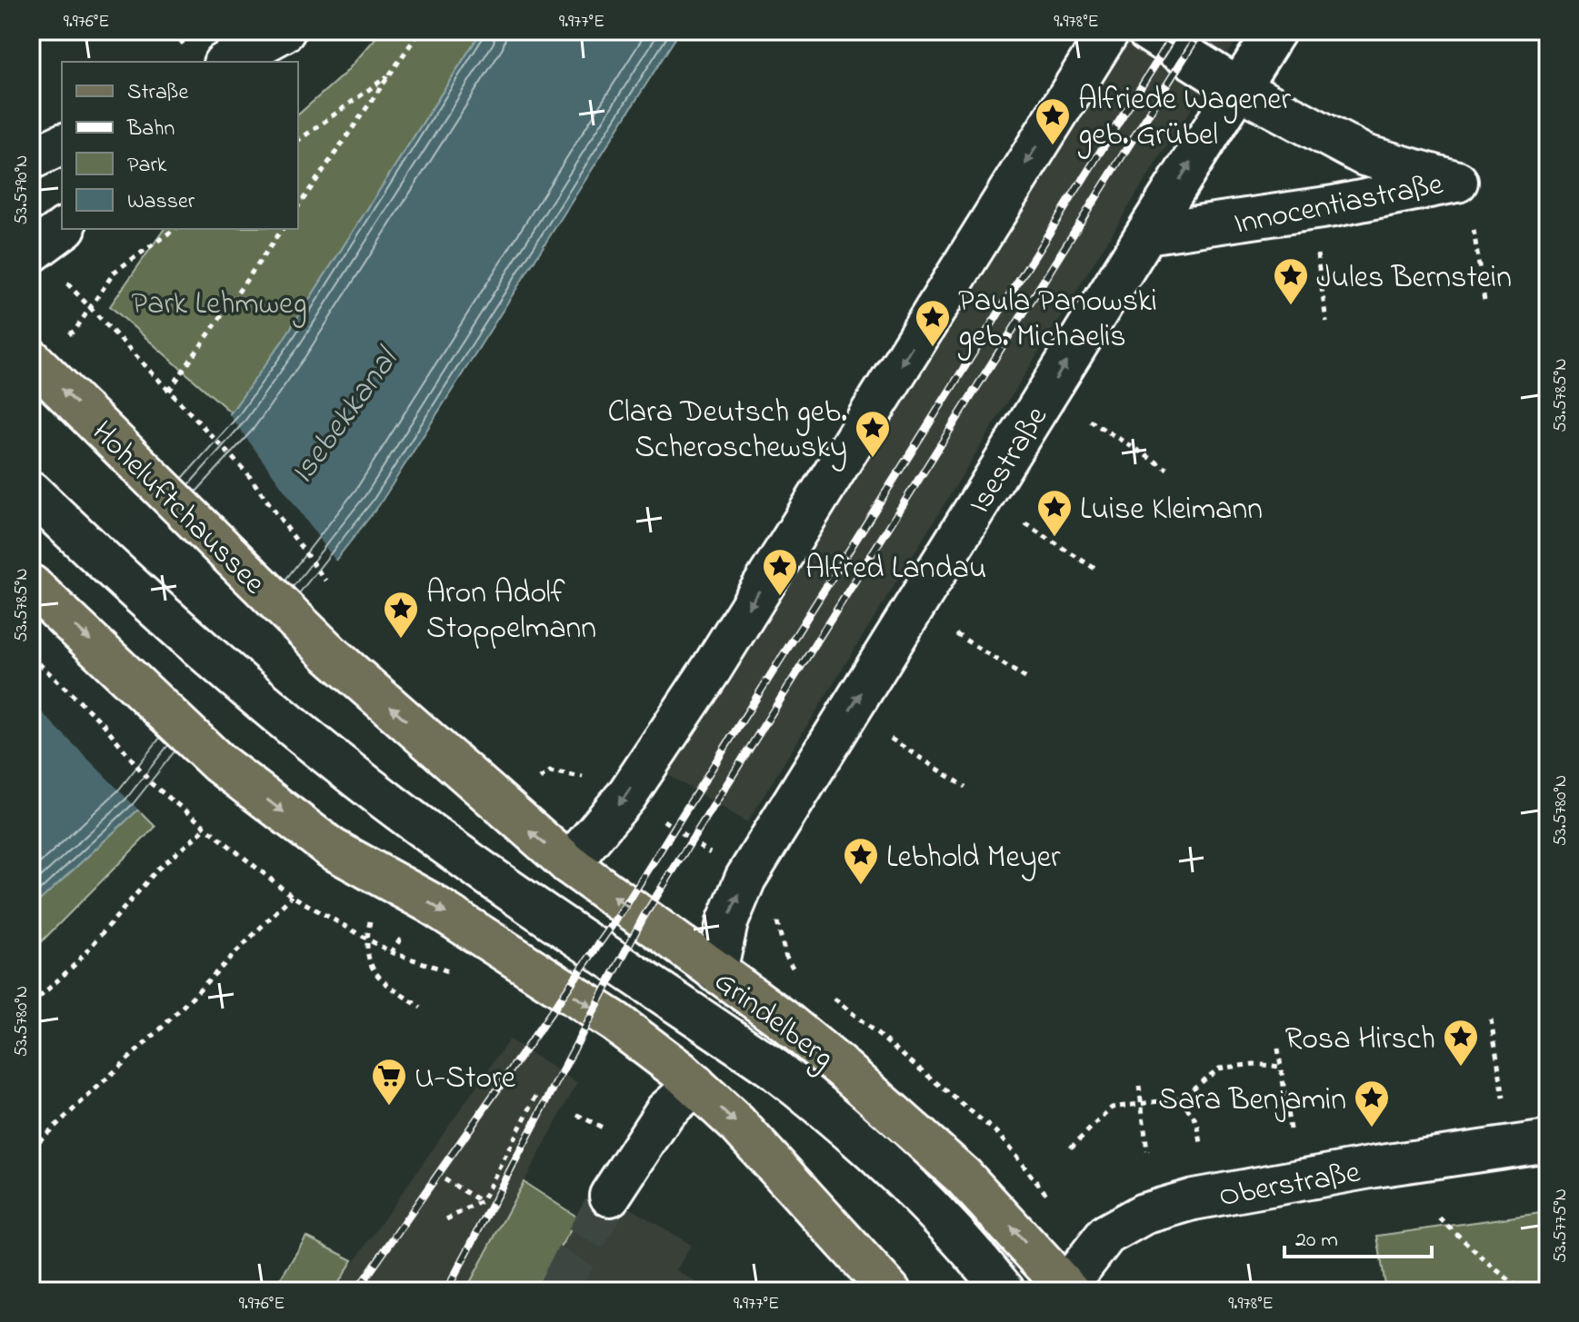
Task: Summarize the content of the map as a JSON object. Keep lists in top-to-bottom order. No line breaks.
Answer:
{"streets":{"main road":["Hoheluftchaussee","Grindelberg"],"street":["Innocentiastraße","Isestraße","Oberstraße"]},"crossings":[["Innocentiastraße","Isestraße"],["Isestraße","Grindelberg"],["Hoheluftchaussee","Grindelberg"],["Grindelberg","Oberstraße"]],"water":["Isebekkanal"],"parks":["Park Lehmweg"],"places":{"place":["Alfriede Wagener geb. Grübel","Jules Bernstein","Paula Panowski geb. Michaelis","Clara Deutsch geb. Scheroschewsky","Luise Kleimann","Alfred Landau","Aron Adolf Stoppelmann","Lebhold Meyer","Rosa Hirsch","Sara Benjamin"],"supermarket":["U-Store"]},"legend":["Straße","Bahn","Park","Wasser"],"scale_bar":"20 m","coordinates":["9.976°E","9.977°E","9.978°E","53.5790°N","53.5785°N","53.5780°N","53.5775°N"]}
